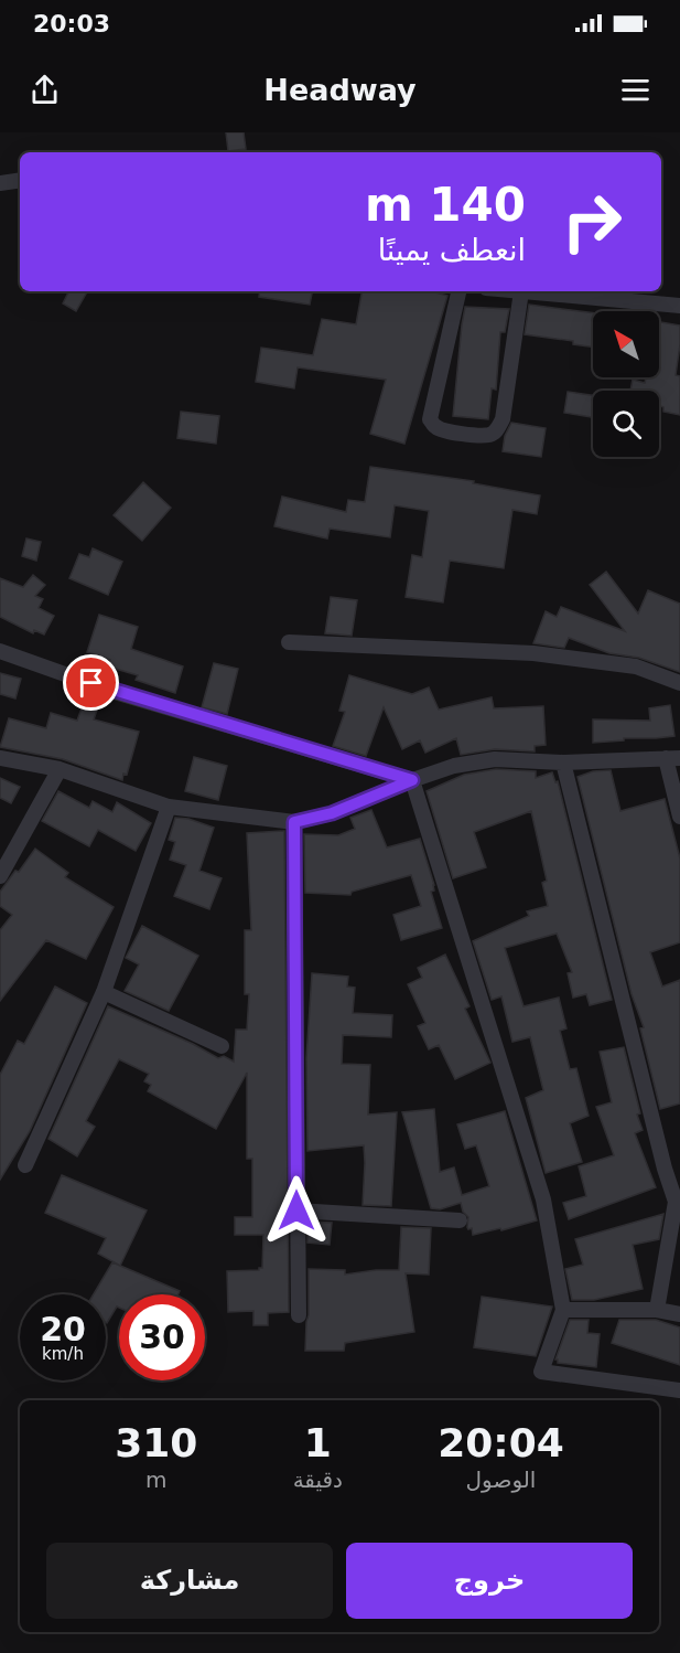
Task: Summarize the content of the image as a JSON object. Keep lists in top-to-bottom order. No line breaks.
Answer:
{"north":"top left","page":{"status":"20:03","header":"Headway","turn":["140 m","انعطف يمينًا"],"speed":"20 km/h","limit":"30","eta":["20:04","الوصول","1","دقيقة","310","m"],"buttons":["خروج","مشاركة"]}}
